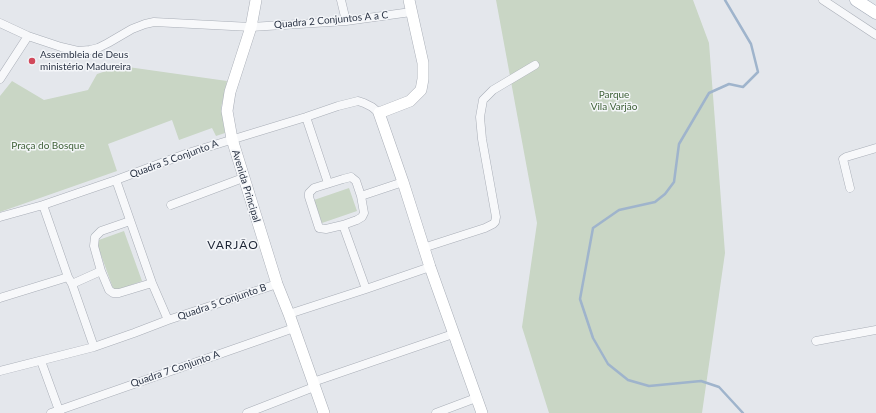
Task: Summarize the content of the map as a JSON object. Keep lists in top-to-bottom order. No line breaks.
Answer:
{"streets":{"street":["Quadra 2 Conjuntos A a C","Quadra 5 Conjunto A","Avenida Principal","Quadra 5 Conjunto B","Quadra 7 Conjunto A"]},"crossings":[["Quadra 2 Conjuntos A a C","Avenida Principal"],["Quadra 5 Conjunto A","Avenida Principal"],["Avenida Principal","Quadra 5 Conjunto B"],["Avenida Principal","Quadra 7 Conjunto A"]],"districts":["VARJÃO"],"parks":["Parque Vila Varjão","Praça do Bosque"],"places":["Assembleia de Deus ministério Madureira"]}
